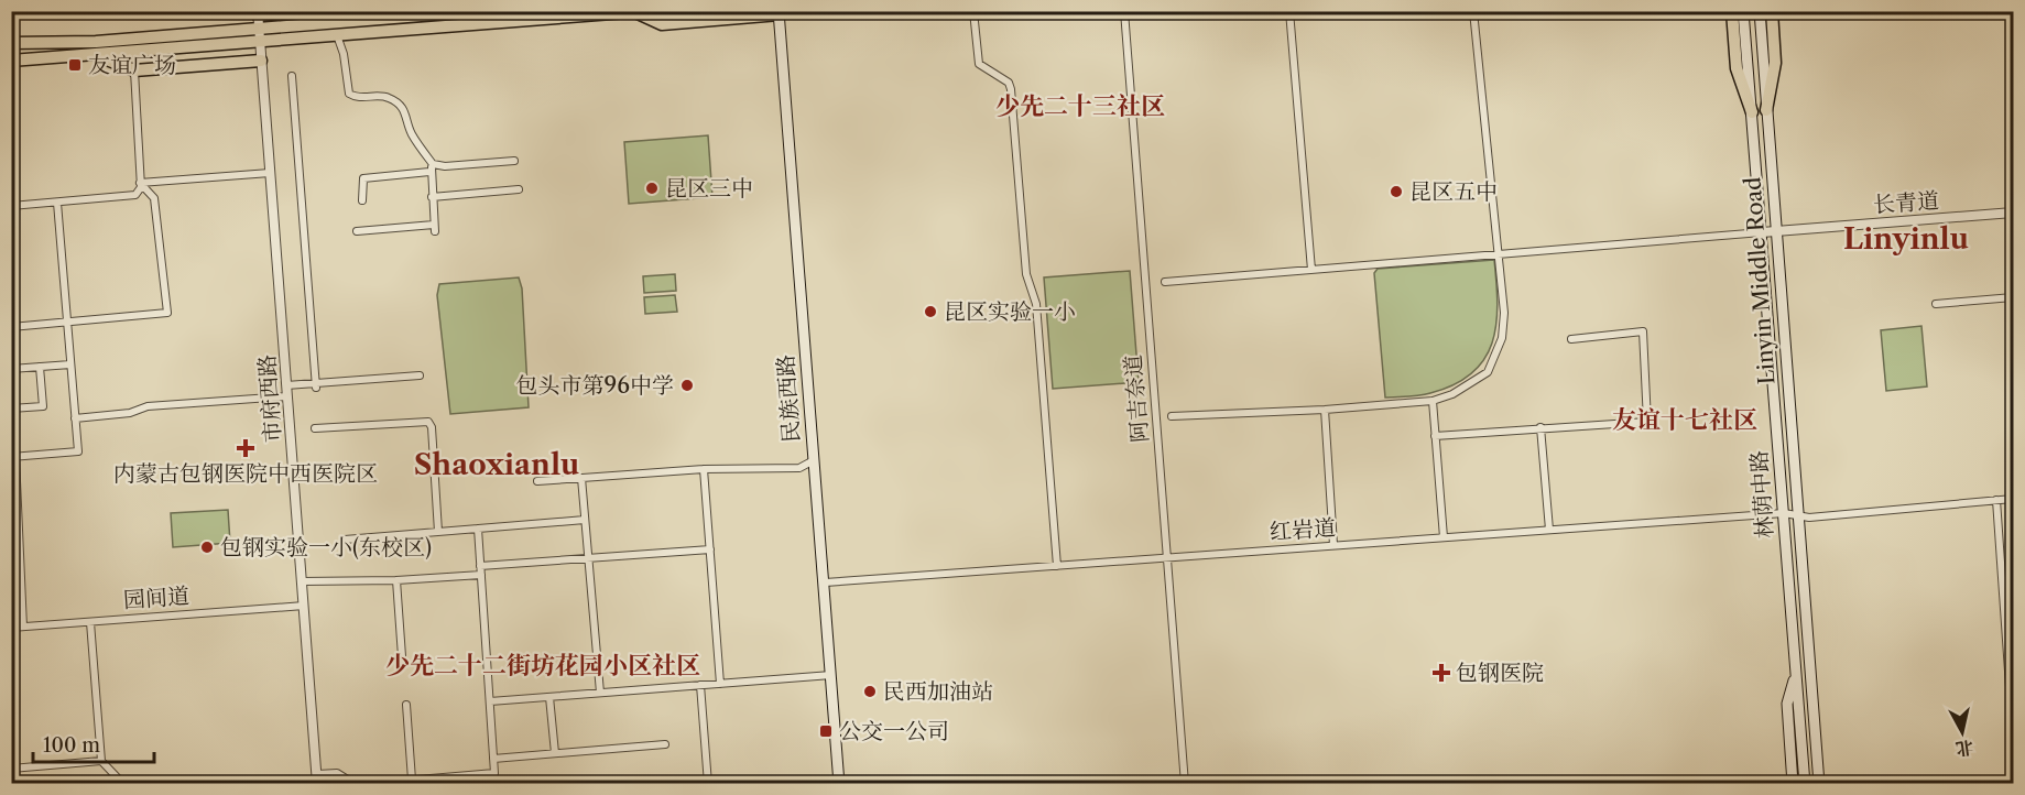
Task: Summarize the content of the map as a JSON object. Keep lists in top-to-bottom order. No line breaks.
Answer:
{"streets":{"main road":["Linyin Middle Road","民族西路","林荫中路"],"street":["长青道","市府西路","阿吉奈道","红岩道","园间道"]},"crossings":[["长青道","Linyin Middle Road"],["长青道","林荫中路"],["Linyin Middle Road","林荫中路"],["Linyin Middle Road","红岩道"],["市府西路","园间道"],["民族西路","红岩道"],["阿吉奈道","红岩道"],["林荫中路","红岩道"]],"districts":["少先二十三社区","Linyinlu","友谊十七社区","Shaoxianlu","少先二十二街坊花园小区社区"],"places":{"transit":["友谊广场","公交一公司"],"other":["昆区三中","昆区五中","昆区实验一小","包头市第96中学","包钢实验一小(东校区)","民西加油站"],"health":["内蒙古包钢医院中西医院区","包钢医院"]},"scale_bar":"100 m","north":"bottom"}
